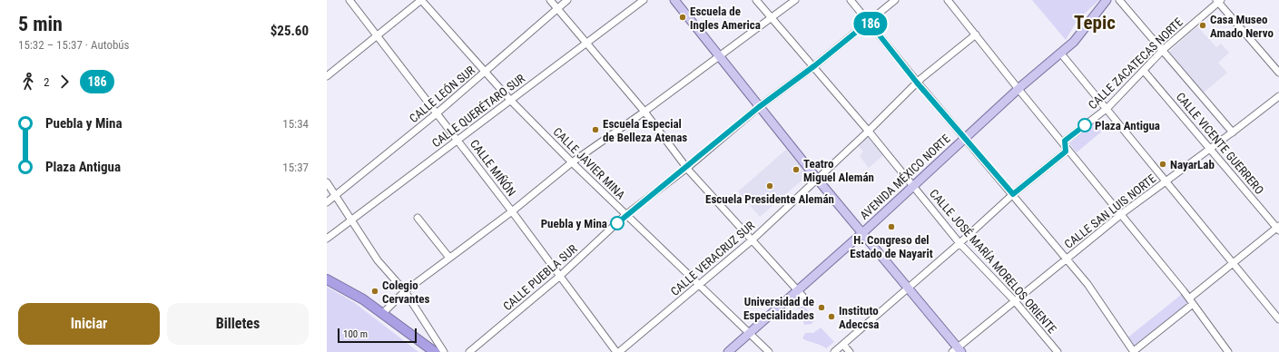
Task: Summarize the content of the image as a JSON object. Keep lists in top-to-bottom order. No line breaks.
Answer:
{"streets":{"main road":["AVENIDA MÉXICO NORTE"],"street":["CALLE ZACATECAS NORTE","CALLE LEÓN SUR","CALLE QUERÉTARO SUR","CALLE VICENTE GUERRERO","CALLE JAVIER MINA","CALLE MIÑÓN","CALLE SAN LUIS NORTE","CALLE VERACRUZ SUR","CALLE JOSÉ MARÍA MORELOS ORIENTE","CALLE PUEBLA SUR"]},"crossings":[["CALLE ZACATECAS NORTE","CALLE VICENTE GUERRERO"],["CALLE ZACATECAS NORTE","CALLE JOSÉ MARÍA MORELOS ORIENTE"],["CALLE LEÓN SUR","CALLE JAVIER MINA"],["CALLE LEÓN SUR","CALLE MIÑÓN"],["CALLE QUERÉTARO SUR","CALLE JAVIER MINA"],["CALLE QUERÉTARO SUR","CALLE MIÑÓN"],["CALLE VICENTE GUERRERO","CALLE SAN LUIS NORTE"],["CALLE JAVIER MINA","AVENIDA MÉXICO NORTE"],["CALLE JAVIER MINA","CALLE VERACRUZ SUR"],["CALLE JAVIER MINA","CALLE PUEBLA SUR"],["CALLE MIÑÓN","CALLE PUEBLA SUR"],["AVENIDA MÉXICO NORTE","CALLE JOSÉ MARÍA MORELOS ORIENTE"],["CALLE SAN LUIS NORTE","CALLE JOSÉ MARÍA MORELOS ORIENTE"],["CALLE VERACRUZ SUR","CALLE JOSÉ MARÍA MORELOS ORIENTE"],["CALLE JOSÉ MARÍA MORELOS ORIENTE","CALLE PUEBLA SUR"]],"districts":["Tepic"],"places":["Escuela de Ingles America","Casa Museo Amado Nervo","Plaza Antigua","Escuela Especial de Belleza Atenas","NayarLab","Teatro Miguel Alemán","Escuela Presidente Alemán","Puebla y Mina","H. Congreso del Estado de Nayarit","Colegio Cervantes","Universidad de Especialidades","Instituto Adeccsa"],"lines":["bus line 186"],"scale_bar":"100 m","page":{"heading":["5 min","15:32 – 15:37 · Autobús","$25.60"],"on_map":"186","legs":["2","186"],"list":[{"name":"Puebla y Mina","value":"15:34"},{"name":"Plaza Antigua","value":"15:37"}],"buttons":["Iniciar","Billetes"],"scale":"100 m"}}
